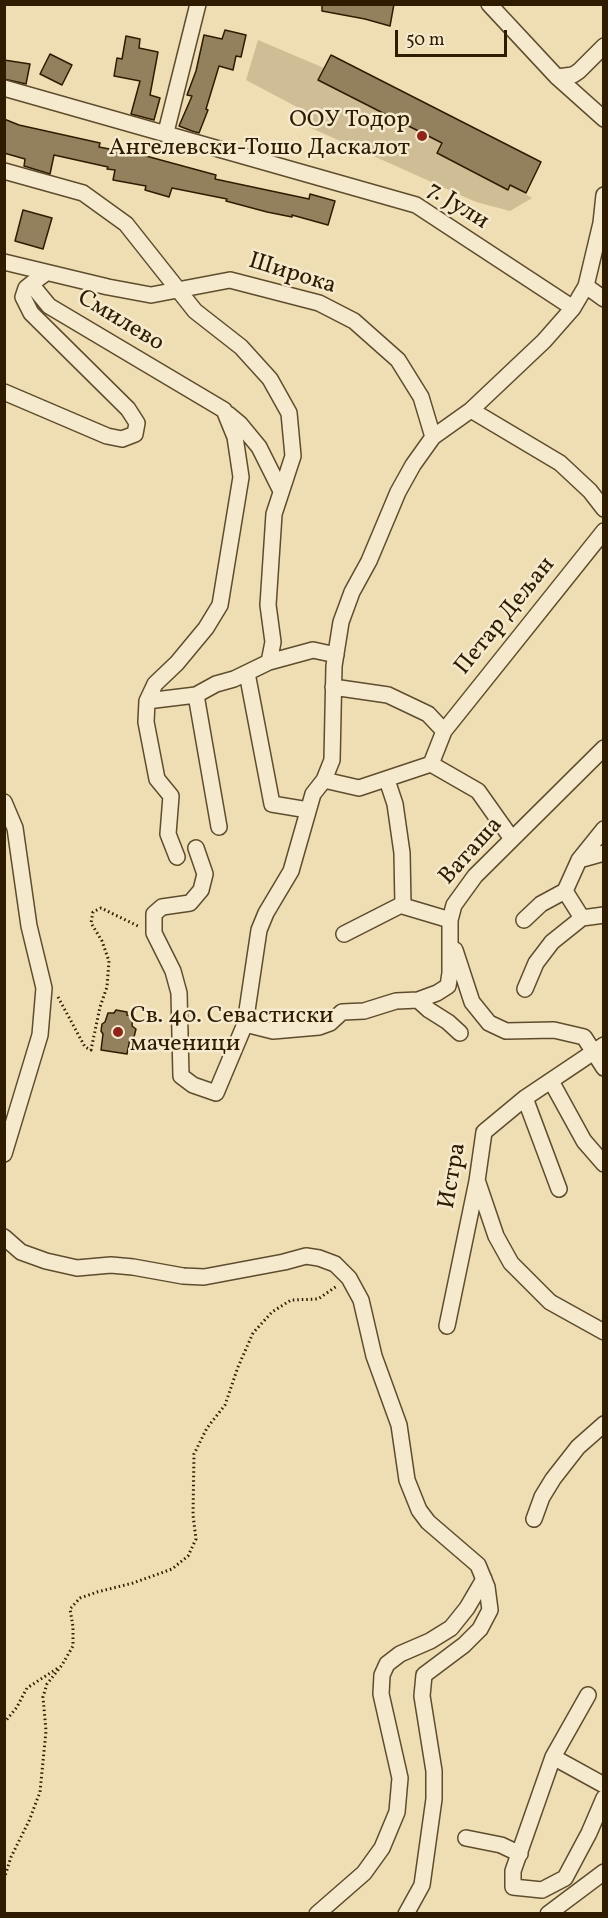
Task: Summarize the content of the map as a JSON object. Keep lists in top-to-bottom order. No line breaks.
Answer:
{"streets":{"street":["7. Јули","Широка","Смилево","Петар Дељан","Ваташа","Истра"]},"places":["ООУ Тодор Ангелевски-Тошо Даскалот","Св. 40. Севастиски маченици"],"scale_bar":"50 m"}
